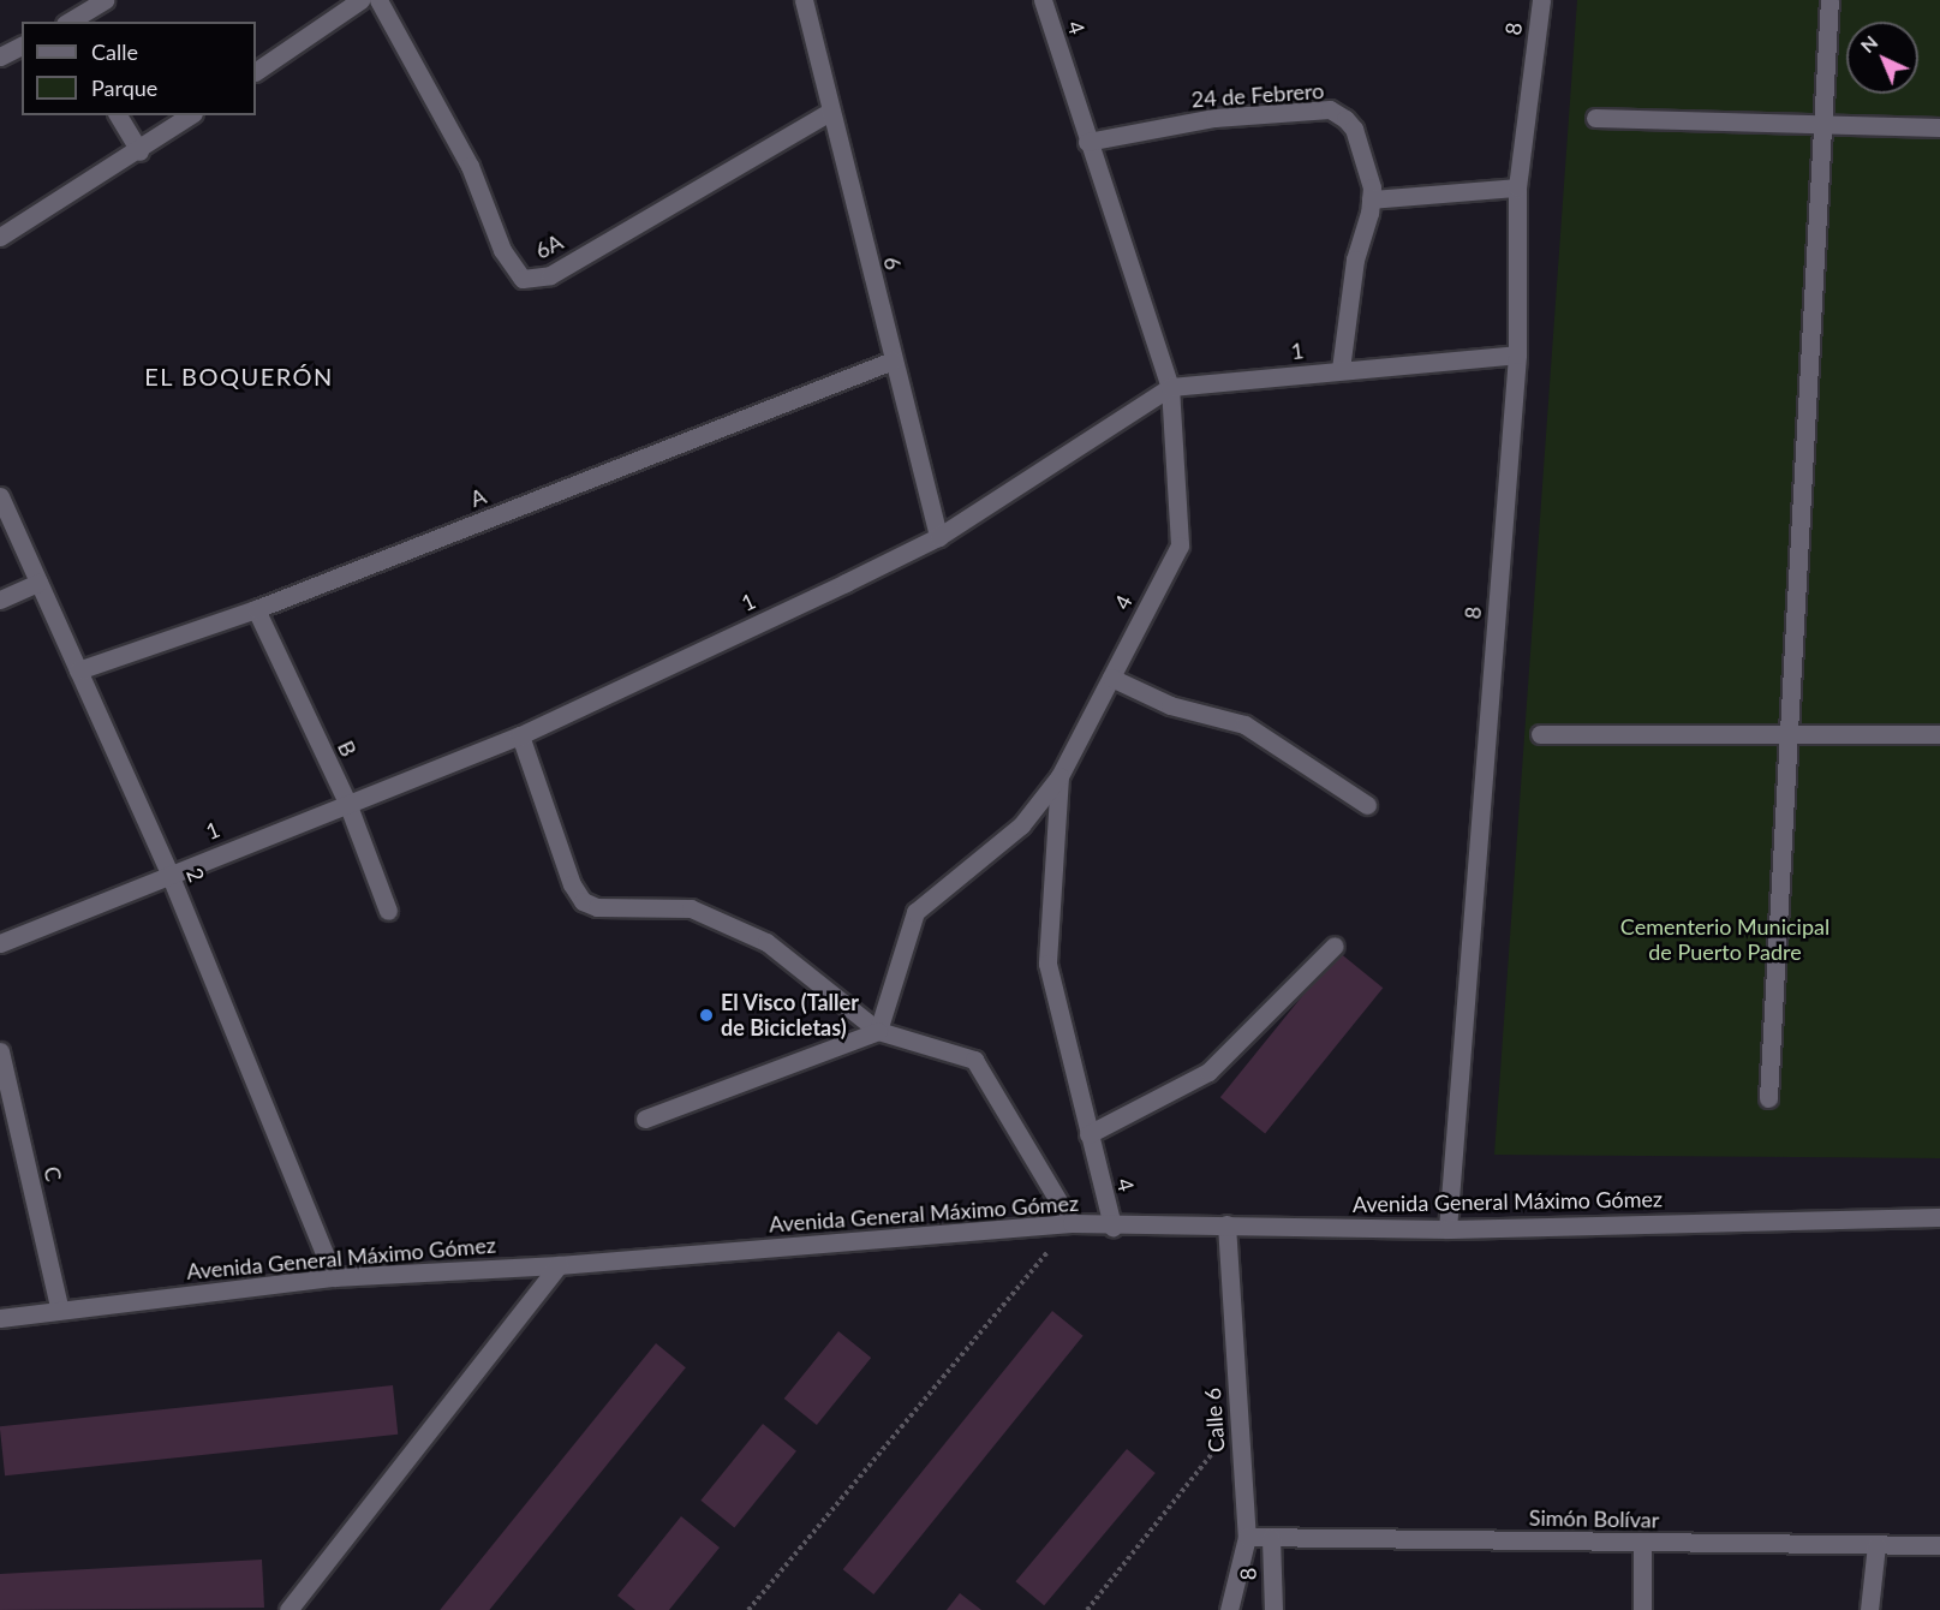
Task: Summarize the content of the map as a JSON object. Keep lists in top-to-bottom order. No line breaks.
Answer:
{"streets":{"street":["4","8","24 de Febrero","6A","6","1","A","B","2","C","Avenida General Máximo Gómez","Calle 6","Simón Bolívar"]},"crossings":[["4","24 de Febrero"],["4","1"],["4","Avenida General Máximo Gómez"],["8","1"],["8","Avenida General Máximo Gómez"],["8","Simón Bolívar"],["6A","6"],["6","1"],["6","A"],["1","B"],["1","2"],["A","B"],["A","2"],["2","Avenida General Máximo Gómez"],["C","Avenida General Máximo Gómez"],["Avenida General Máximo Gómez","Calle 6"],["Calle 6","Simón Bolívar"]],"districts":["EL BOQUERÓN"],"parks":["Cementerio Municipal de Puerto Padre"],"places":["El Visco (Taller de Bicicletas)"],"legend":["Calle","Parque"],"north":"top left"}
